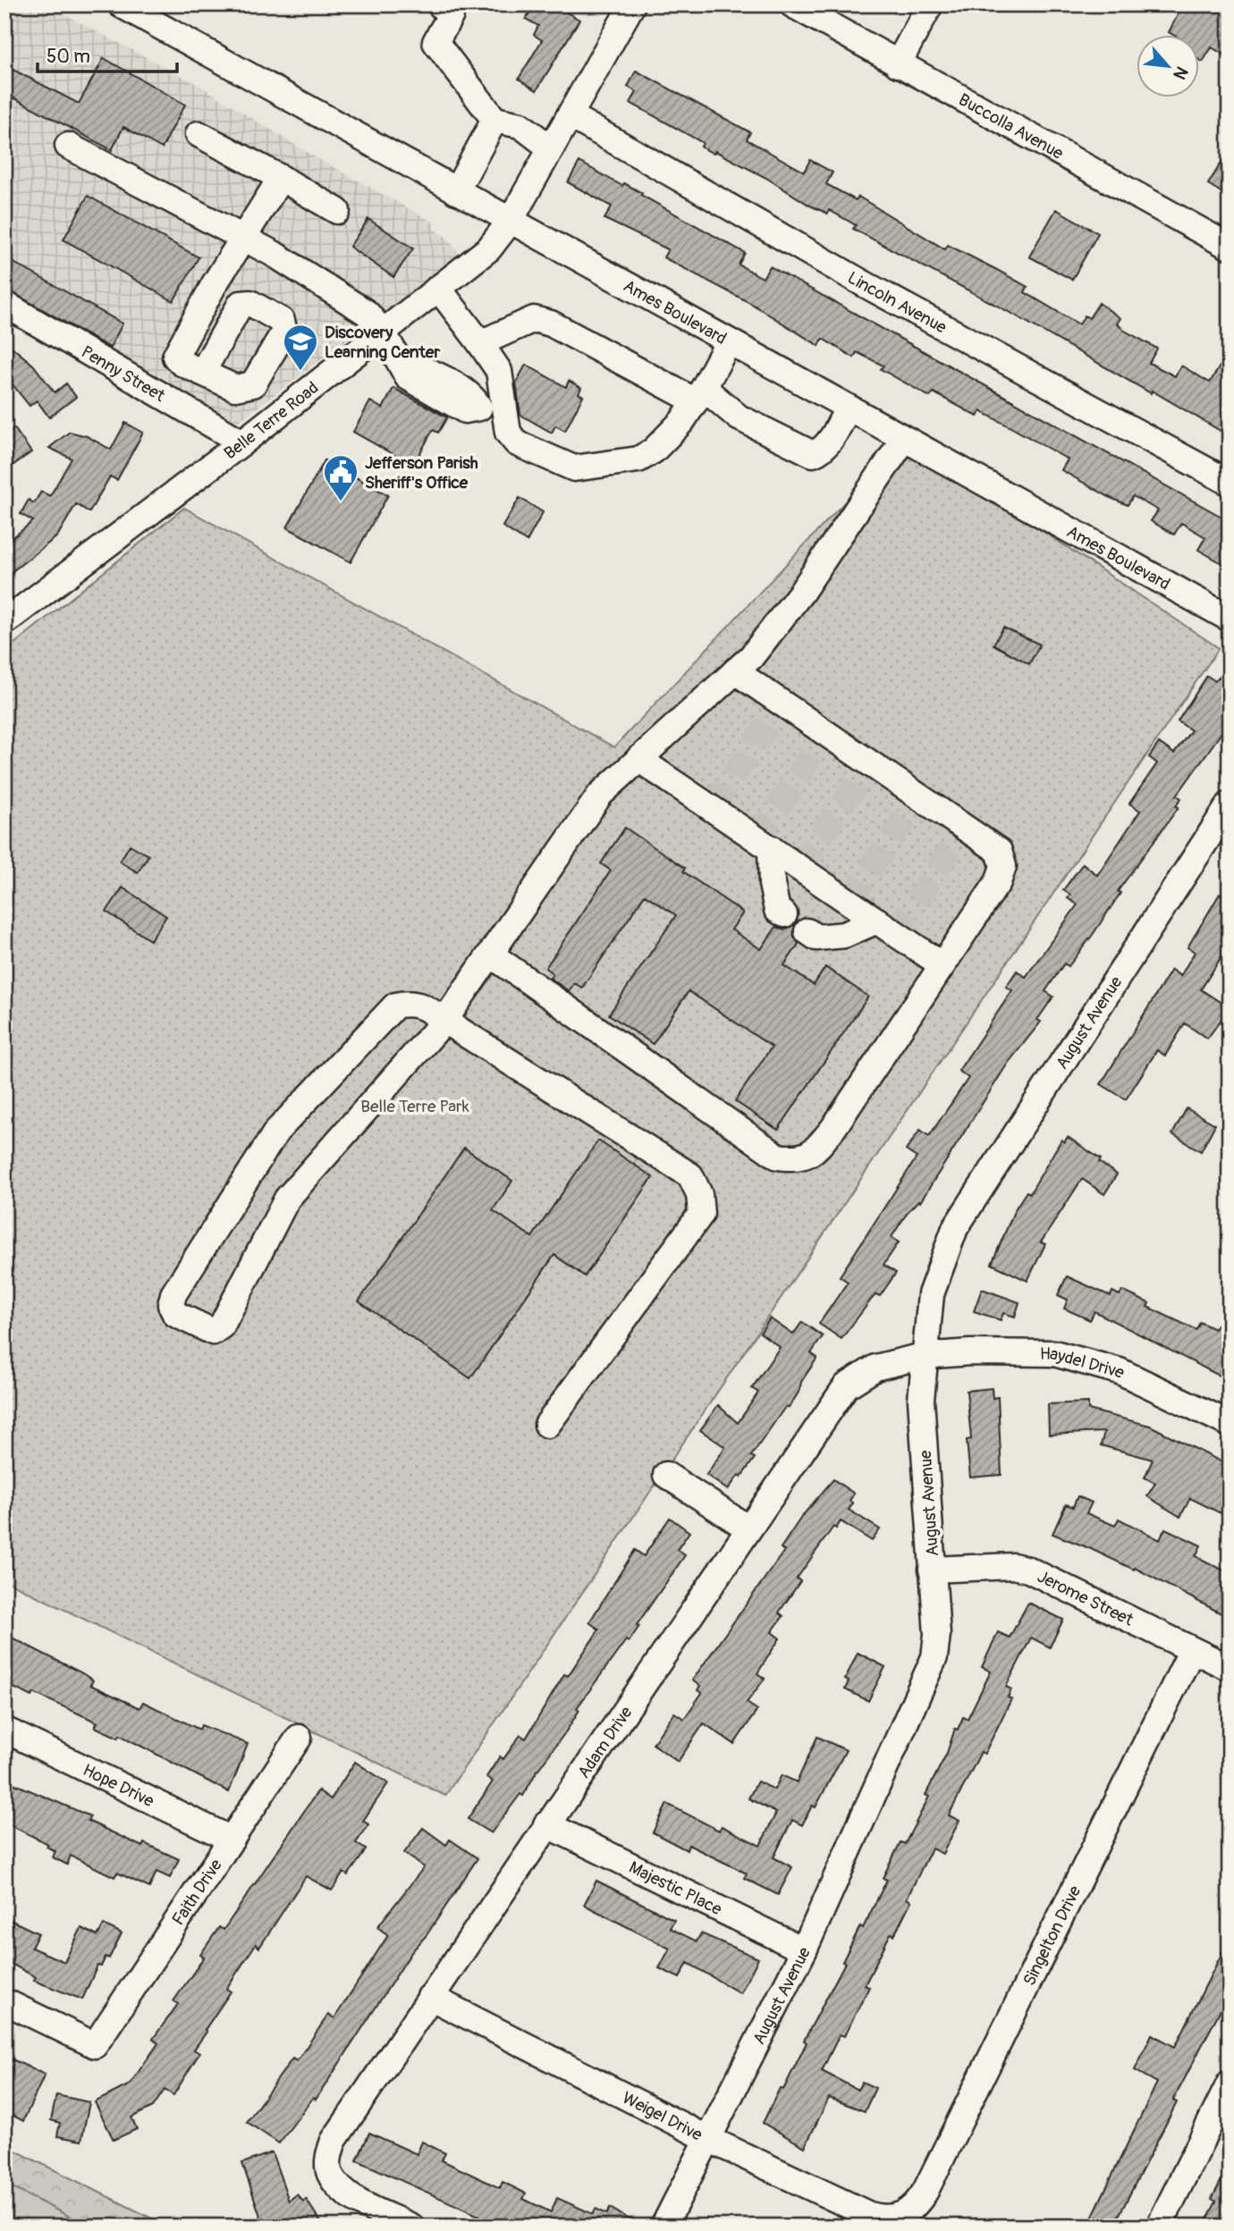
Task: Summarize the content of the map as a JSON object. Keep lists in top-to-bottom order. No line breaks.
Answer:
{"streets":{"street":["Buccolla Avenue","Lincoln Avenue","Ames Boulevard","Penny Street","Belle Terre Road","August Avenue","Haydel Drive","Jerome Street","Adam Drive","Hope Drive","Majestic Place","Faith Drive","Singelton Drive","Weigel Drive"]},"crossings":[["Lincoln Avenue","Belle Terre Road"],["Ames Boulevard","Belle Terre Road"],["Penny Street","Belle Terre Road"],["August Avenue","Haydel Drive"],["August Avenue","Jerome Street"],["August Avenue","Adam Drive"],["August Avenue","Majestic Place"],["August Avenue","Weigel Drive"],["Haydel Drive","Adam Drive"],["Jerome Street","Singelton Drive"],["Adam Drive","Majestic Place"],["Adam Drive","Weigel Drive"],["Hope Drive","Faith Drive"],["Singelton Drive","Weigel Drive"]],"parks":["Belle Terre Park"],"places":{"school or university":["Discovery Learning Center"],"public building":["Jefferson Parish Sheriff's Office"]},"scale_bar":"50 m","north":"bottom right"}
